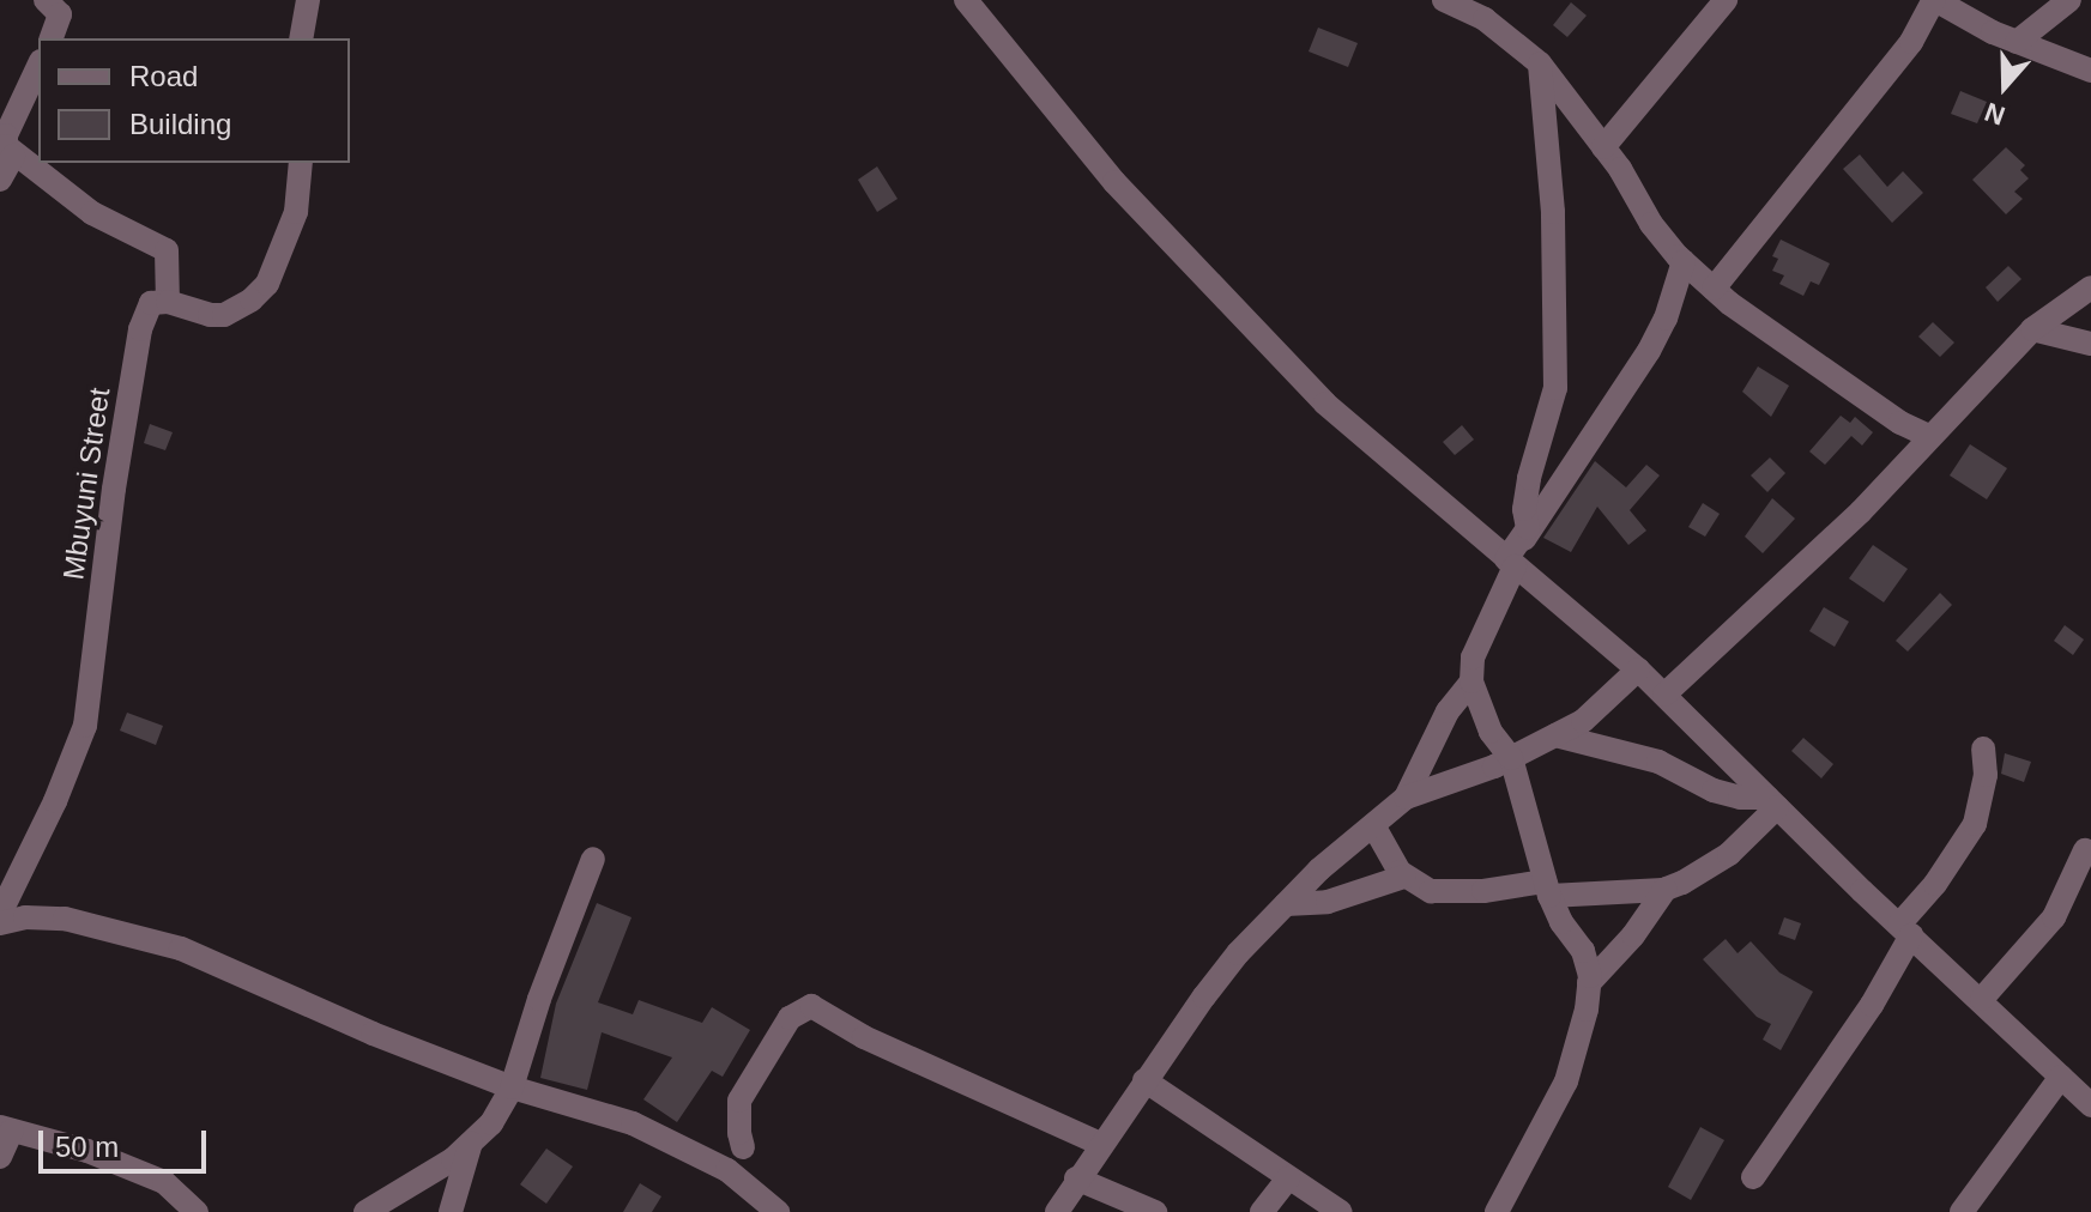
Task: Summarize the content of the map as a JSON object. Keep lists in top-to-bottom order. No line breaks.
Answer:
{"streets":{"street":["Mbuyuni Street"]},"legend":["Road","Building"],"scale_bar":"50 m","north":"bottom"}
